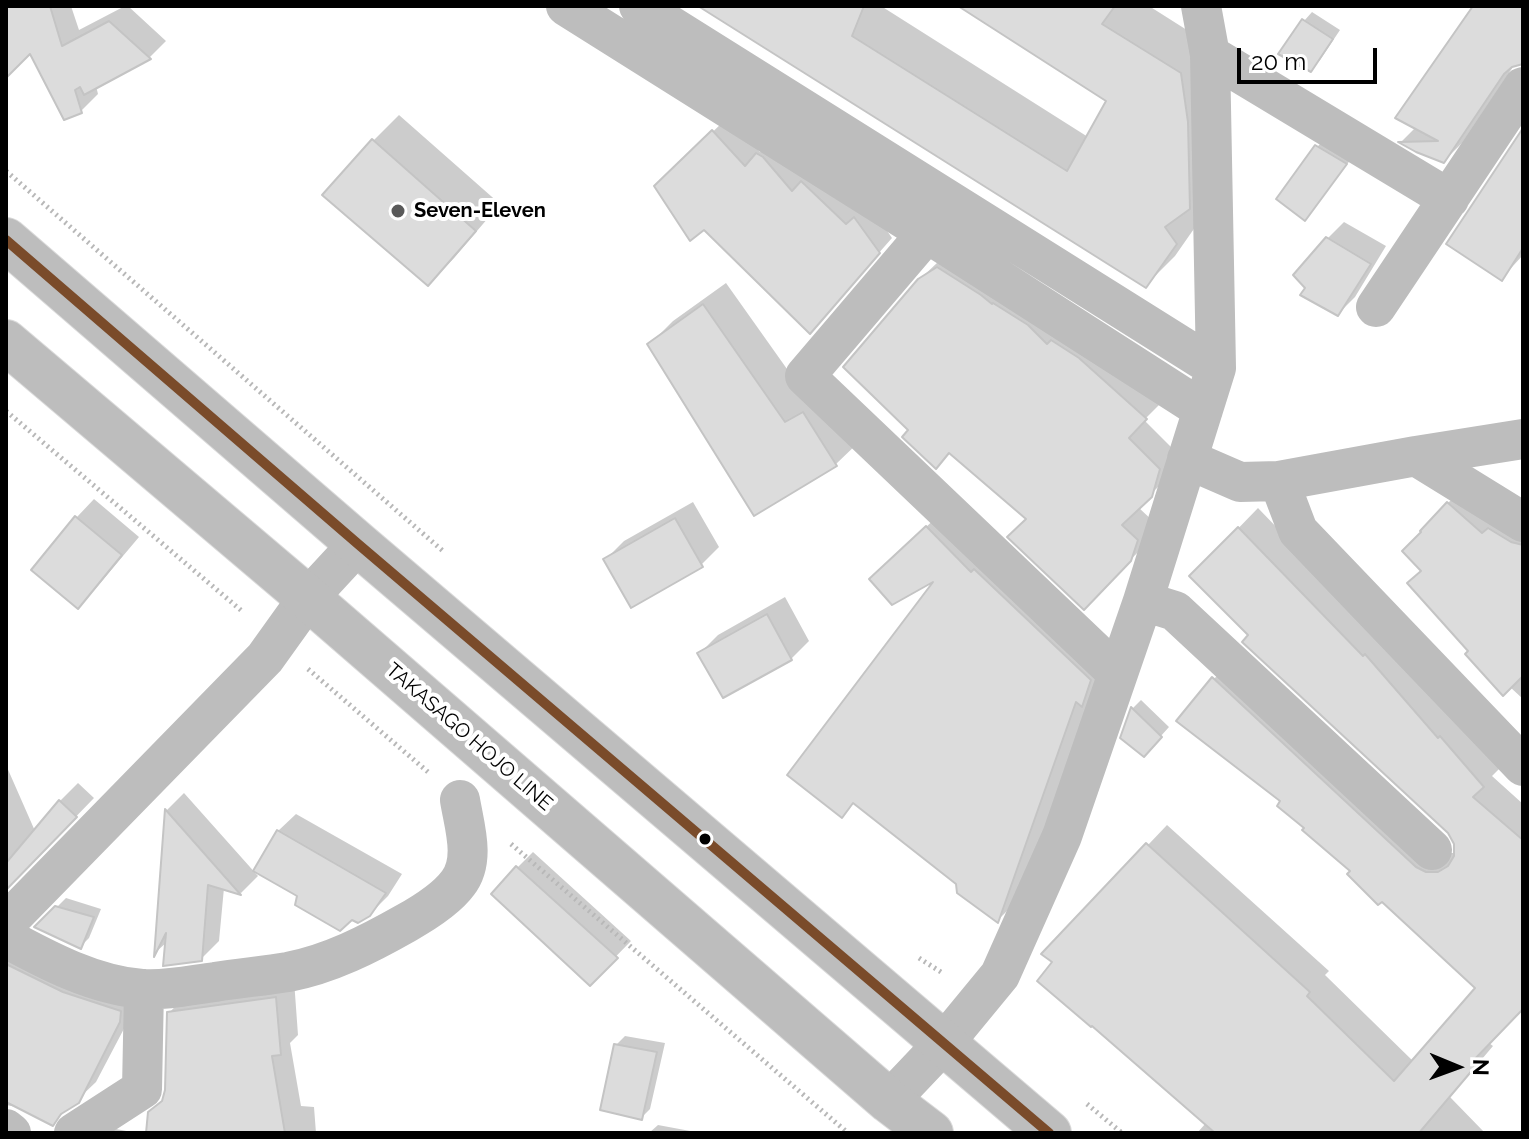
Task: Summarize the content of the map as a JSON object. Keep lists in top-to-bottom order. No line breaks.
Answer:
{"streets":{"main road":["TAKASAGO HOJO LINE"]},"places":["Seven-Eleven"],"scale_bar":"20 m","north":"right"}
